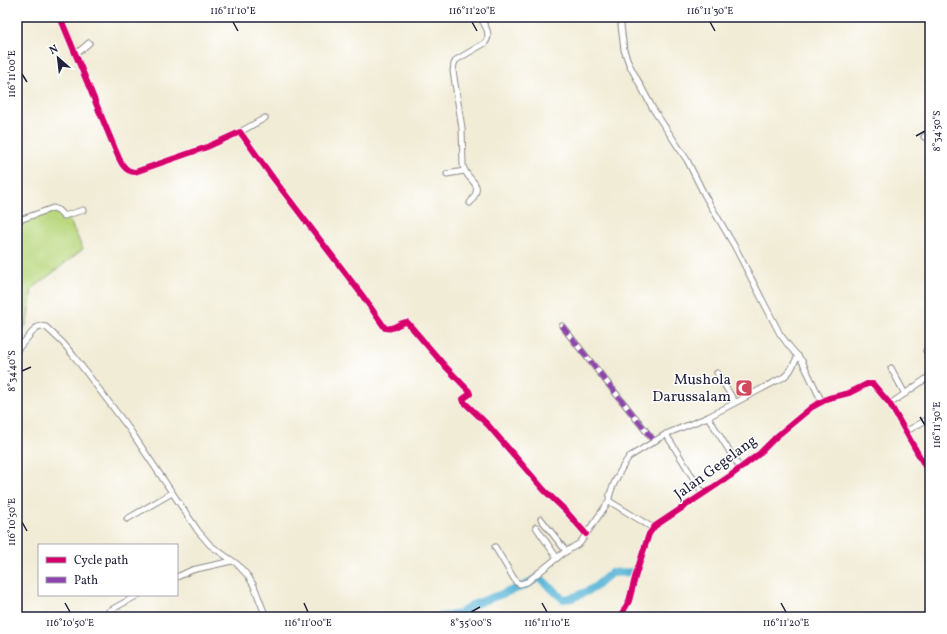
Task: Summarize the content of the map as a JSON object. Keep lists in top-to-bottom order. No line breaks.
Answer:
{"streets":{"street":["Jalan Gegelang"]},"places":{"mosque":["Mushola Darussalam"]},"legend":["Cycle path","Path"],"north":"top left","coordinates":["116°11'10\"E","116°11'20\"E","116°11'30\"E","116°11'00\"E","8°34'50\"S","8°34'40\"S","116°10'50\"E","8°35'00\"S"]}
